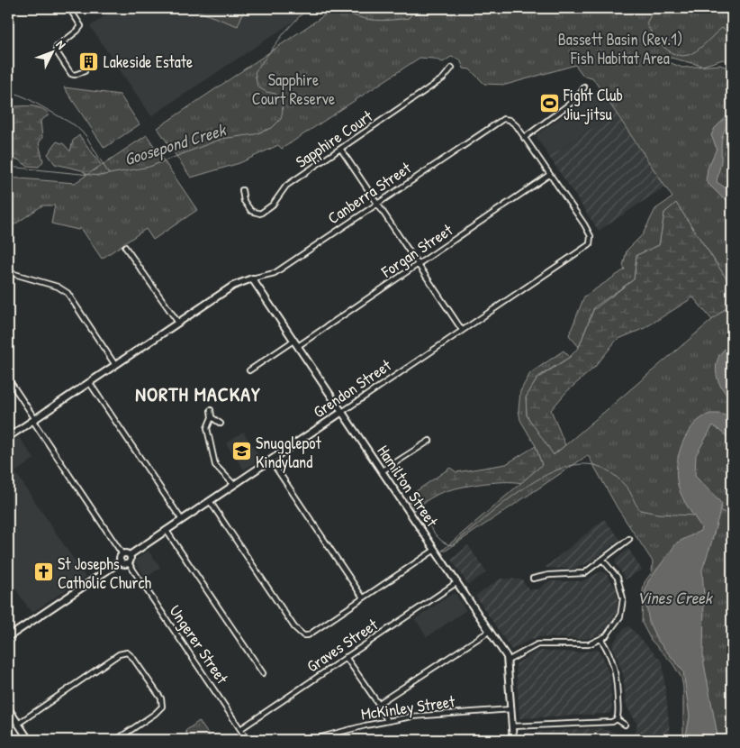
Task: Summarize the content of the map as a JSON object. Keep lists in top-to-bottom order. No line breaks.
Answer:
{"streets":{"street":["Sapphire Court","Canberra Street","Forgan Street","Grendon Street","Hamilton Street","Ungerer Street","Graves Street","McKinley Street"]},"crossings":[["Canberra Street","Hamilton Street"],["Forgan Street","Grendon Street"],["Forgan Street","Hamilton Street"],["Grendon Street","Hamilton Street"],["Grendon Street","Ungerer Street"],["Hamilton Street","Graves Street"],["Hamilton Street","McKinley Street"],["Ungerer Street","Graves Street"]],"districts":["NORTH MACKAY"],"water":["Goosepond Creek","Vines Creek"],"parks":["Bassett Basin (Rev.1) Fish Habitat Area","Sapphire Court Reserve"],"places":{"building":["Lakeside Estate"],"sports":["Fight Club Jiu-jitsu"],"school or university":["Snugglepot Kindyland"],"church":["St Josephs Catholic Church"]},"north":"top right"}
